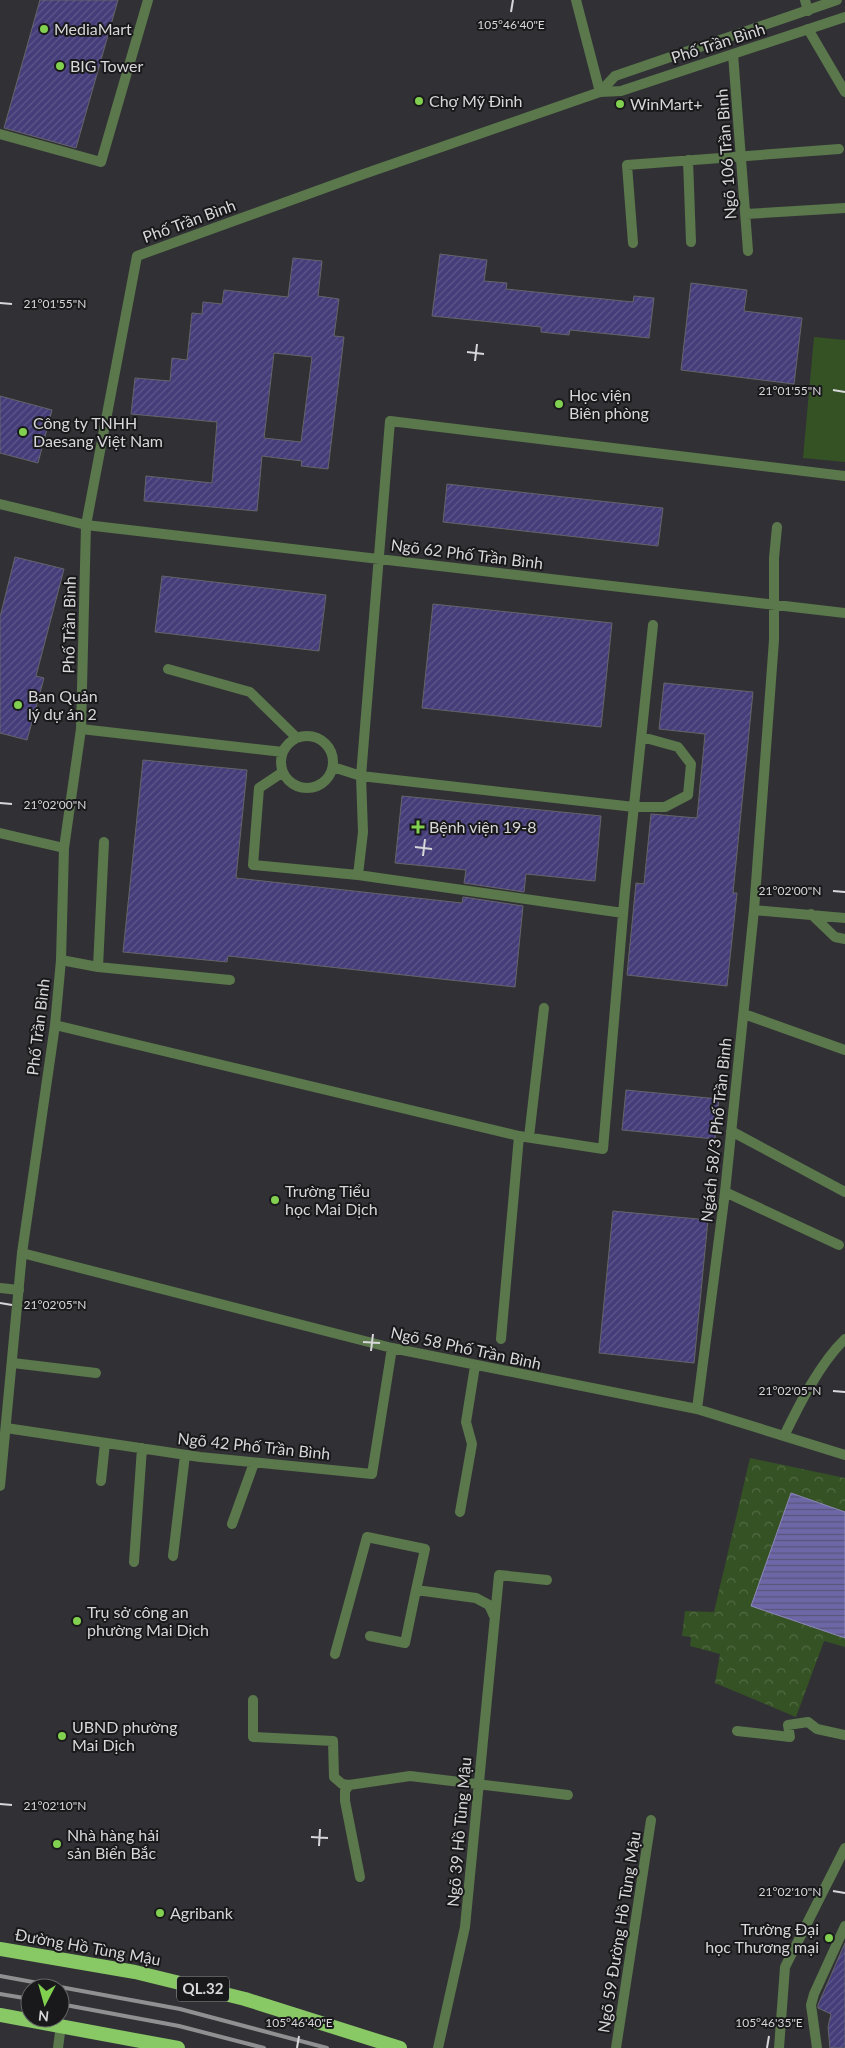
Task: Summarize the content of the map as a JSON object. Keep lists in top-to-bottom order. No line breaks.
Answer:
{"streets":{"highway":["Đường Hồ Tùng Mậu","QL.32"],"street":["Phố Trần Bình","Ngõ 106 Trần Bình","Ngõ 62 Phố Trần Bình","Ngách 58/3 Phố Trần Bình","Ngõ 58 Phố Trần Bình","Ngõ 42 Phố Trần Bình","Ngõ 39 Hồ Tùng Mậu","Ngõ 59 Đường Hồ Tùng Mậu"]},"crossings":[["Phố Trần Bình","Ngõ 106 Trần Bình"],["Phố Trần Bình","Ngõ 62 Phố Trần Bình"],["Phố Trần Bình","Ngõ 58 Phố Trần Bình"],["Phố Trần Bình","Ngõ 42 Phố Trần Bình"],["Ngõ 62 Phố Trần Bình","Ngách 58/3 Phố Trần Bình"],["Ngách 58/3 Phố Trần Bình","Ngõ 58 Phố Trần Bình"],["Ngõ 58 Phố Trần Bình","Ngõ 42 Phố Trần Bình"]],"places":{"other":["MediaMart","BIG Tower","Chợ Mỹ Đình","WinMart+","Học viện Biên phòng","Công ty TNHH Daesang Việt Nam","Ban Quản lý dự án 2","Trường Tiểu học Mai Dịch","Trụ sở công an phường Mai Dịch","UBND phường Mai Dịch","Nhà hàng hải sản Biển Bắc","Agribank","Trường Đại học Thương mại"],"health":["Bệnh viện 19-8"]},"north":"bottom","coordinates":["105°46'40\"E","21°01'55\"N","21°02'00\"N","21°02'05\"N","21°02'10\"N","105°46'35\"E"]}
